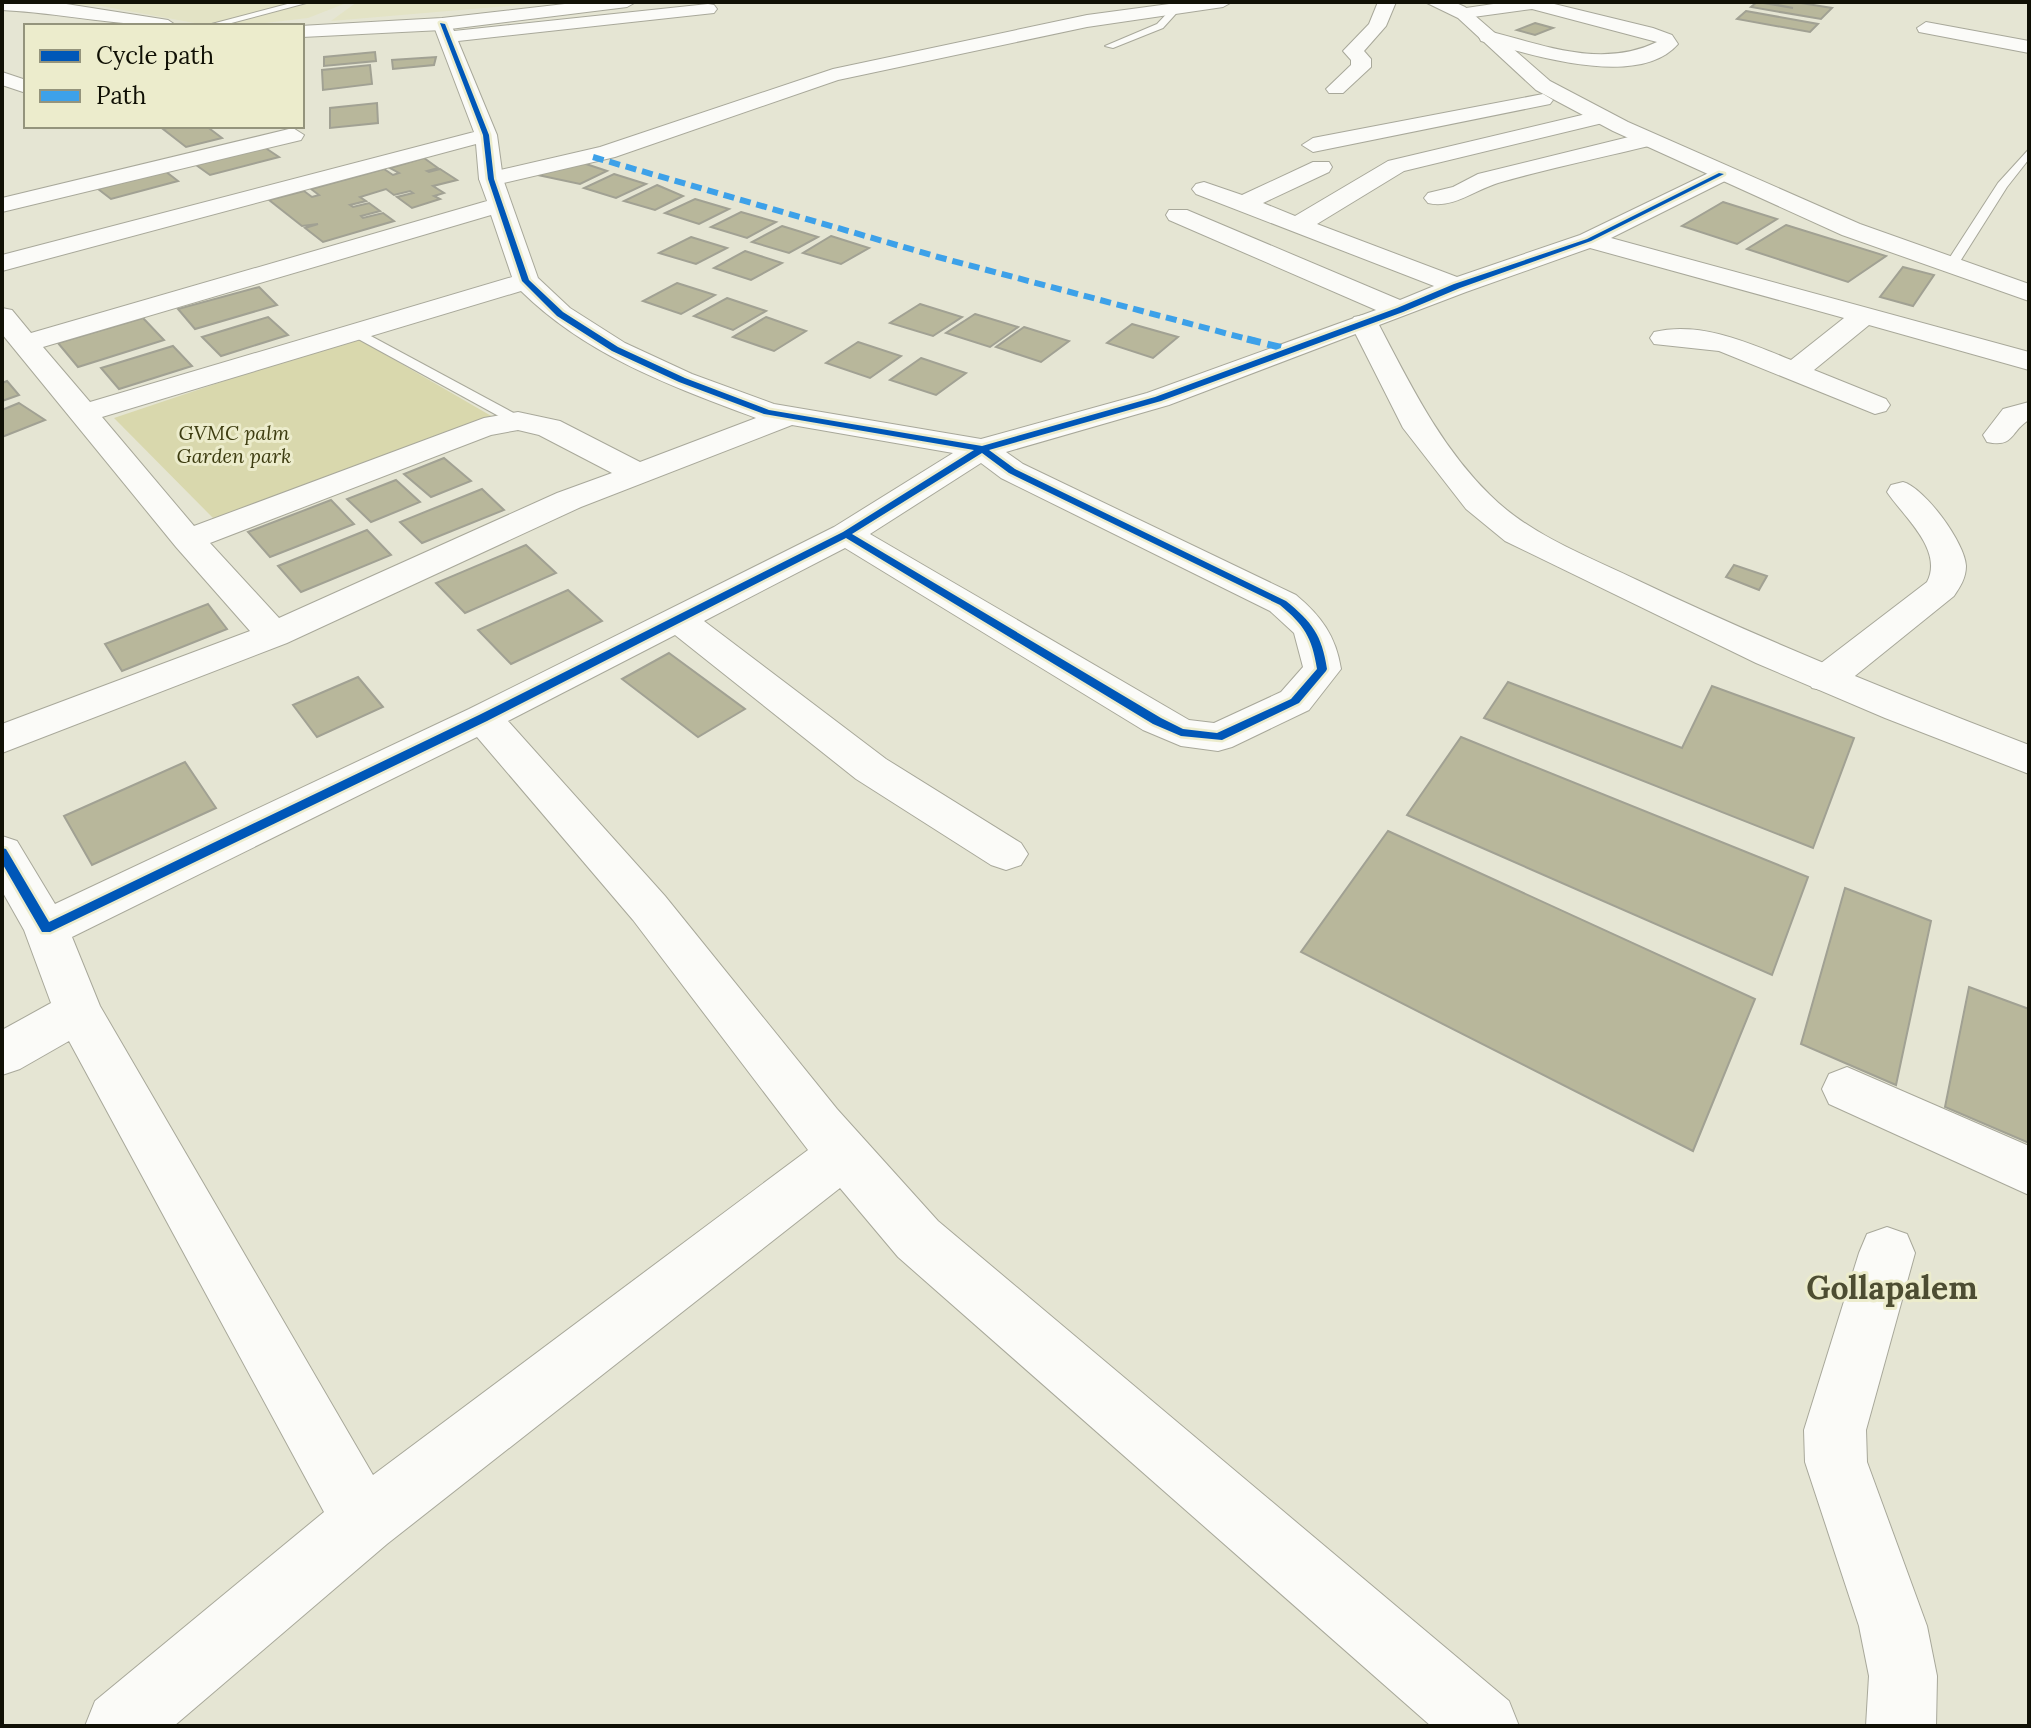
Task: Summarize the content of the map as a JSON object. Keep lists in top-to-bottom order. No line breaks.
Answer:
{"districts":["Gollapalem"],"parks":["GVMC palm Garden park"],"legend":["Cycle path","Path"]}
